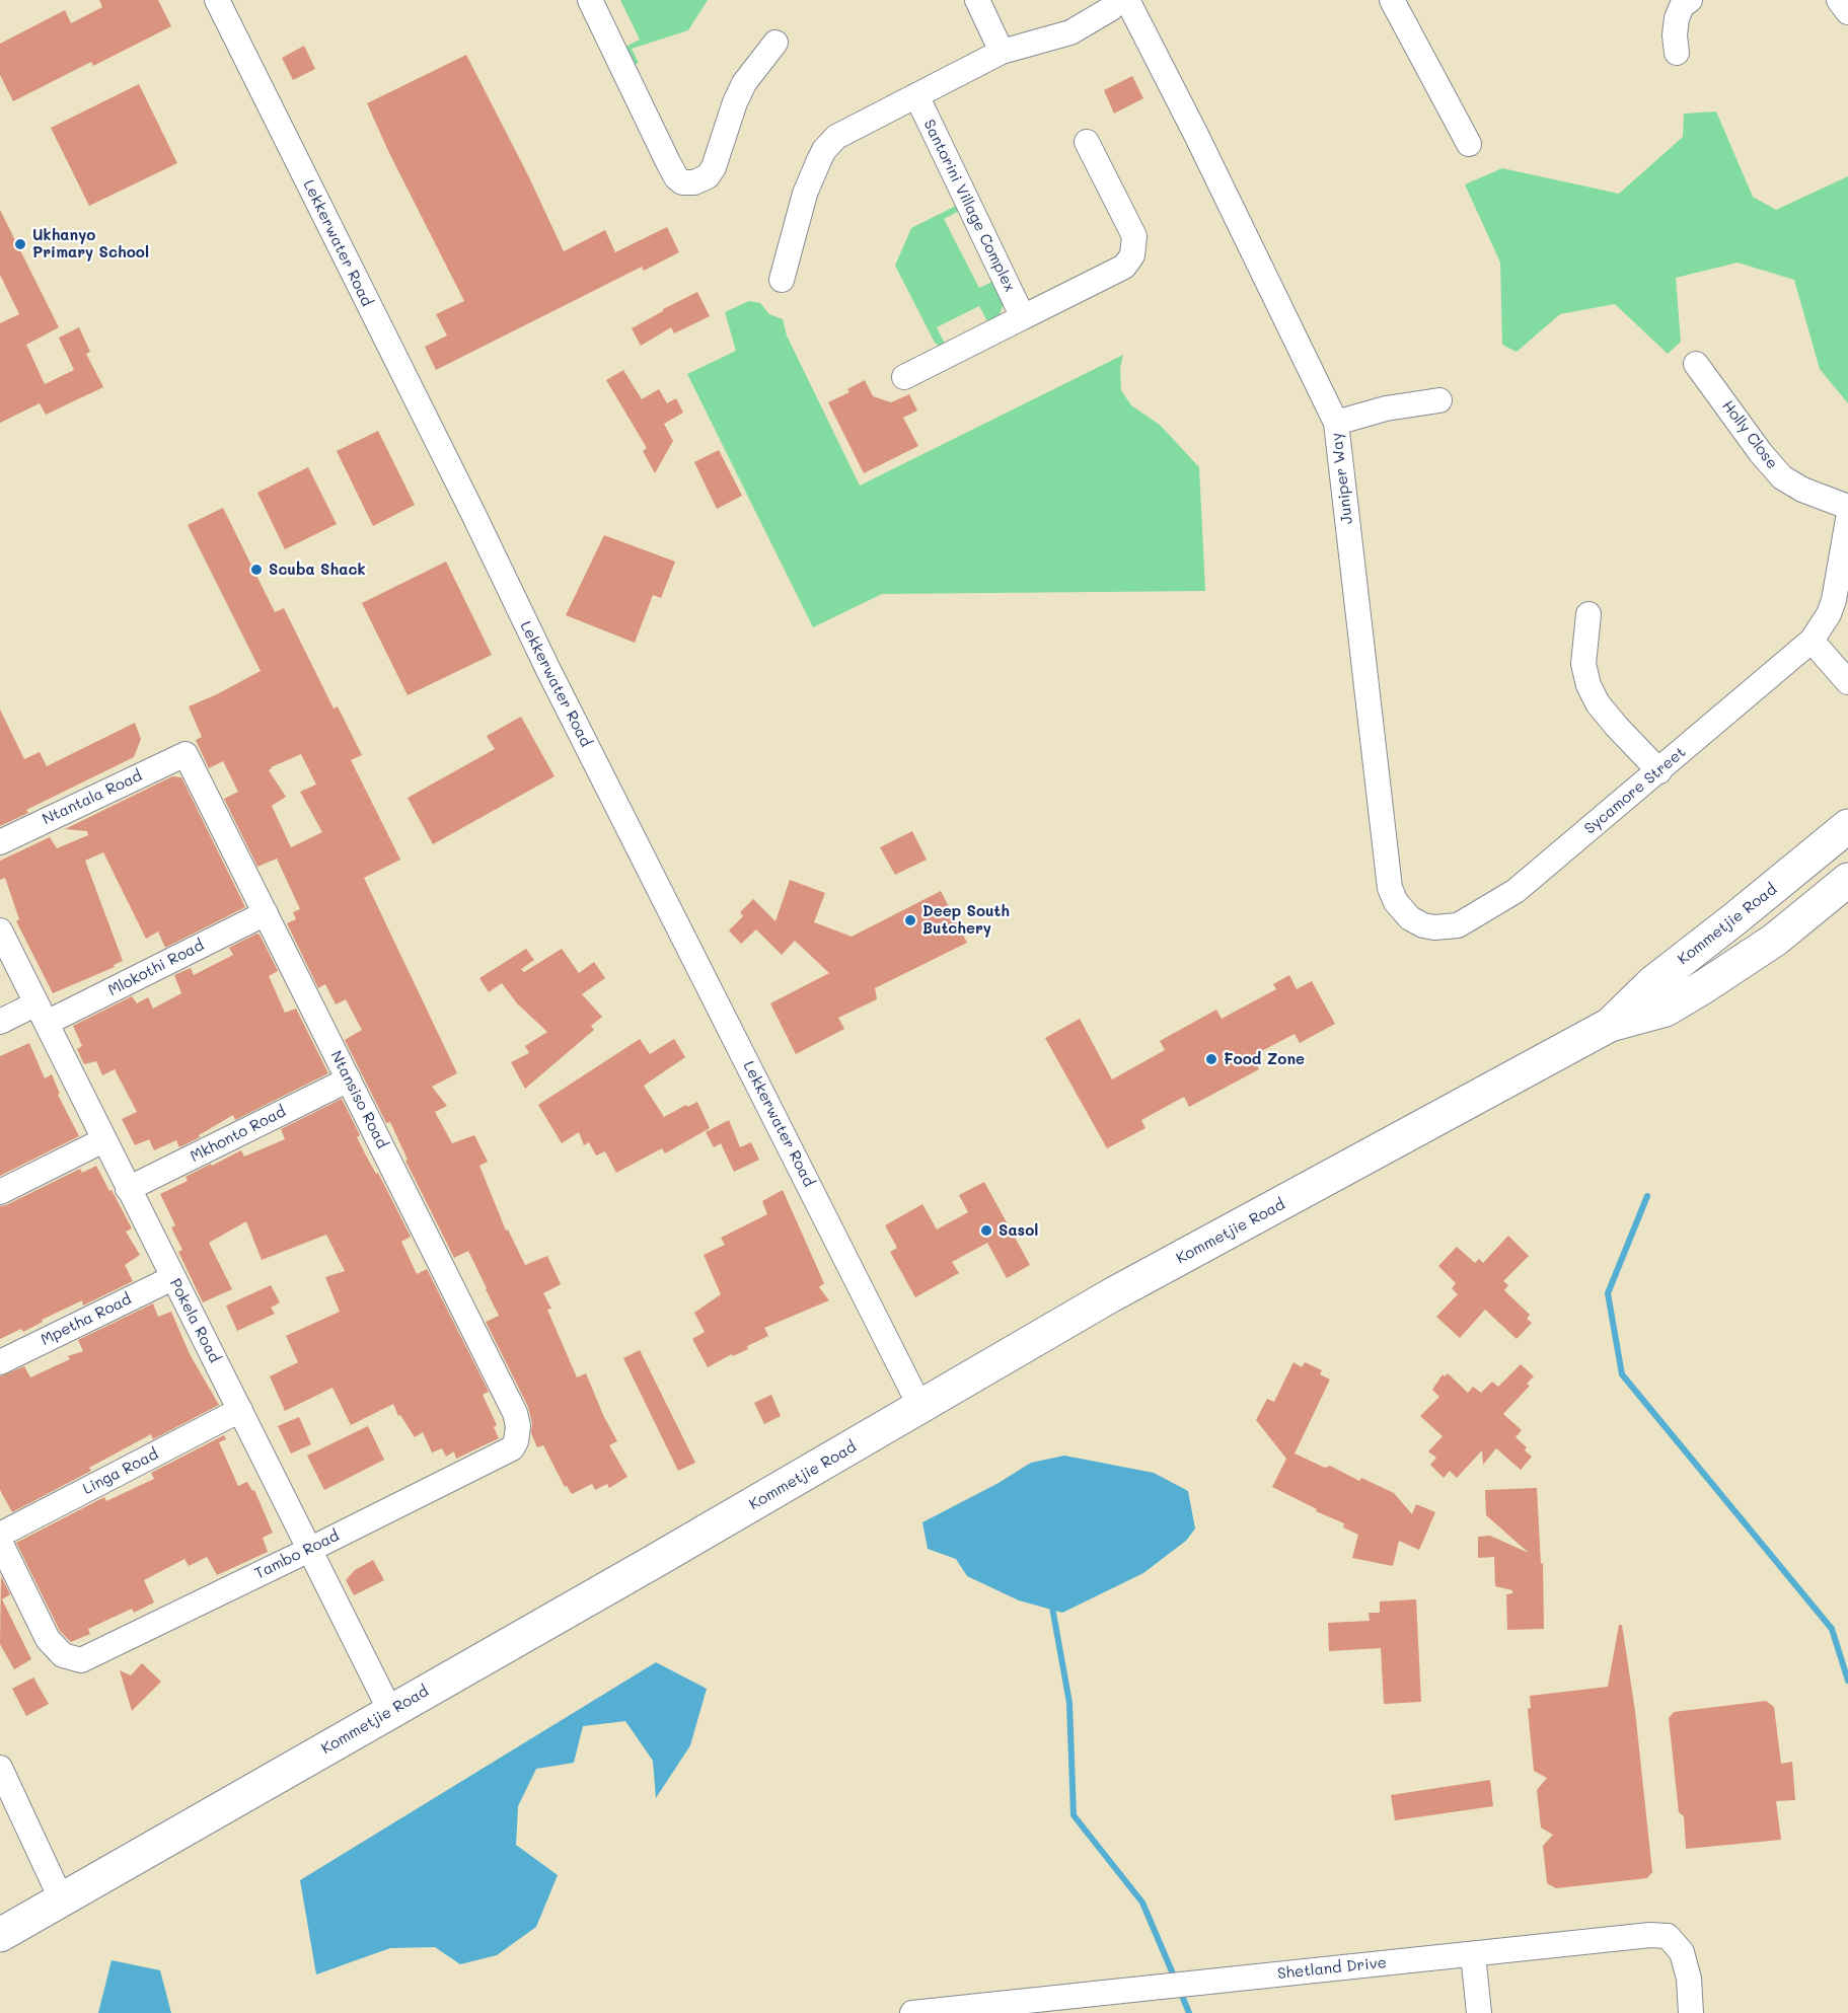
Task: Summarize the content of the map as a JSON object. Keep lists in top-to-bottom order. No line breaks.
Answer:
{"streets":{"main road":["Kommetjie Road"],"street":["Santorini Village Complex","Lekkerwater Road","Holly Close","Juniper Way","Sycamore Street","Ntantala Road","Mlokothi Road","Ntansiso Road","Mkhonto Road","Mpetha Road","Pokela Road","Linga Road","Tambo Road","Shetland Drive"]},"crossings":[["Lekkerwater Road","Kommetjie Road"],["Juniper Way","Sycamore Street"],["Ntantala Road","Ntansiso Road"],["Kommetjie Road","Pokela Road"],["Mlokothi Road","Ntansiso Road"],["Mlokothi Road","Pokela Road"],["Ntansiso Road","Mkhonto Road"],["Ntansiso Road","Tambo Road"],["Mkhonto Road","Pokela Road"],["Mpetha Road","Pokela Road"],["Pokela Road","Linga Road"],["Pokela Road","Tambo Road"]],"places":["Ukhanyo Primary School","Scuba Shack","Deep South Butchery","Food Zone","Sasol"]}
